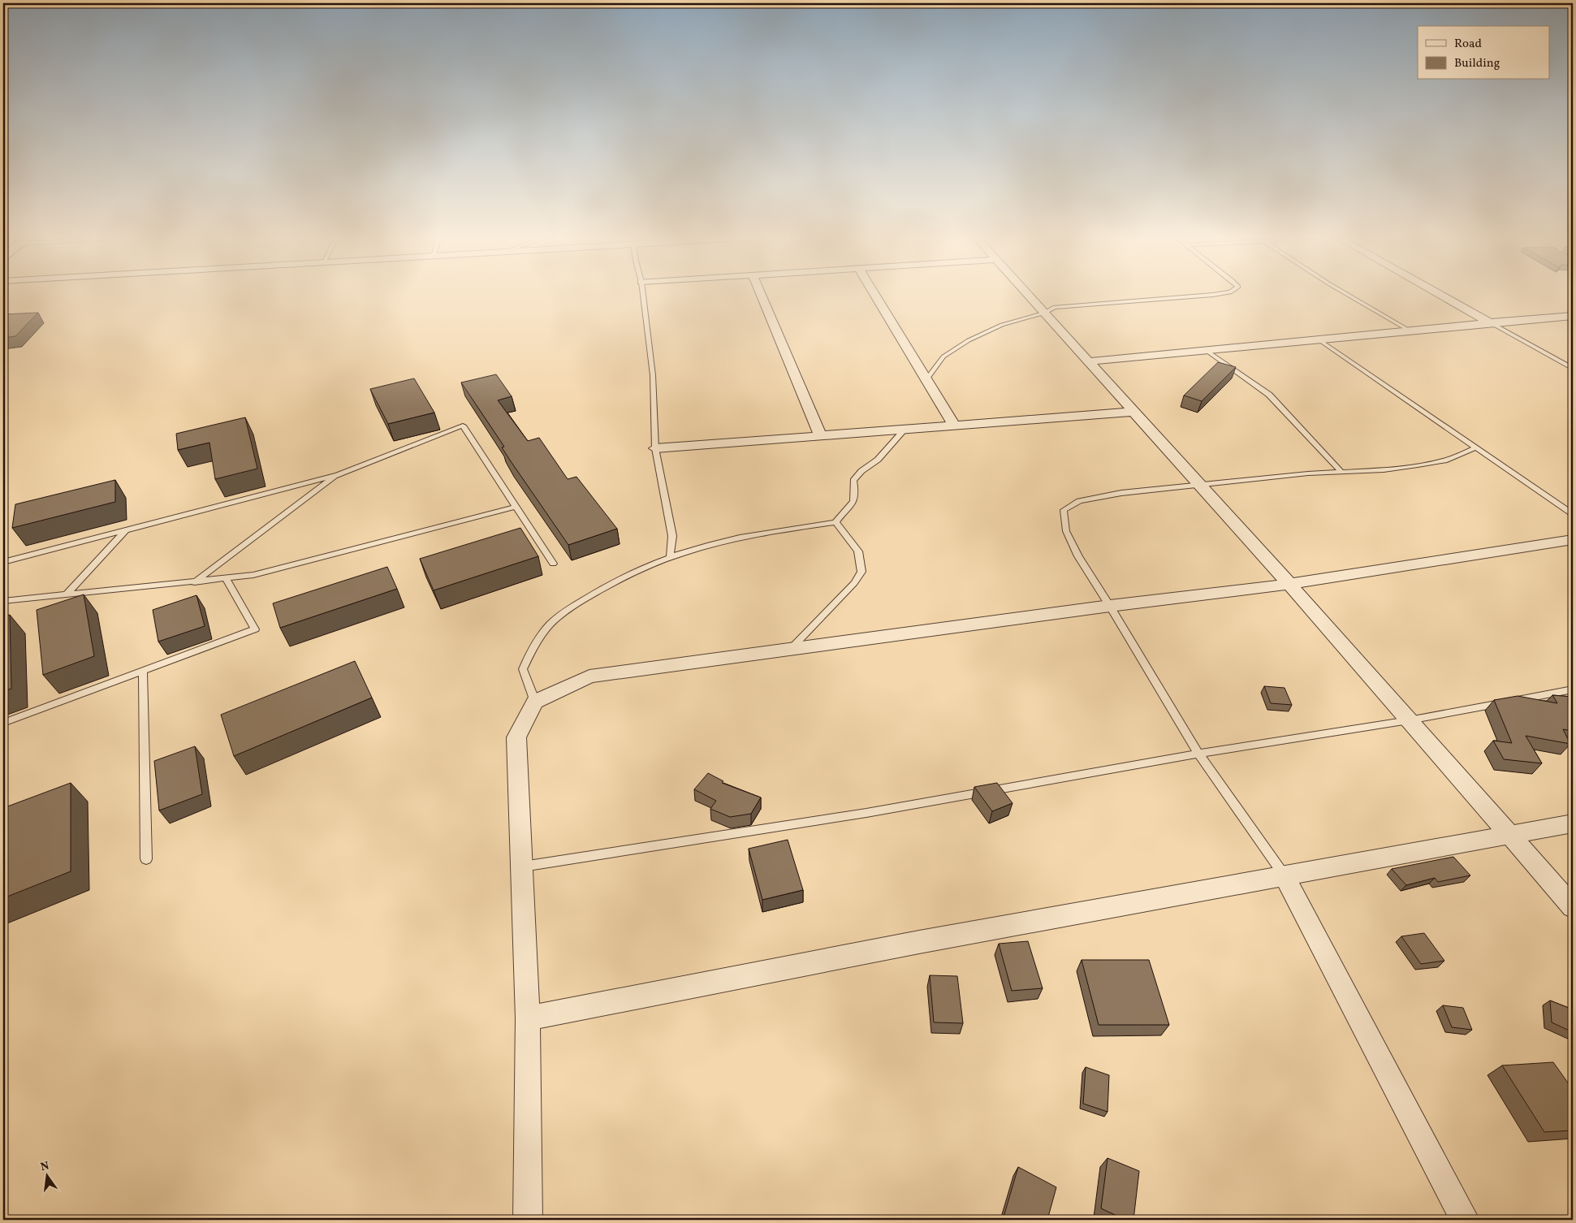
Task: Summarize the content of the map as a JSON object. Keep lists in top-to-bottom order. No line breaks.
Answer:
{"legend":["Road","Building"],"north":"top"}
